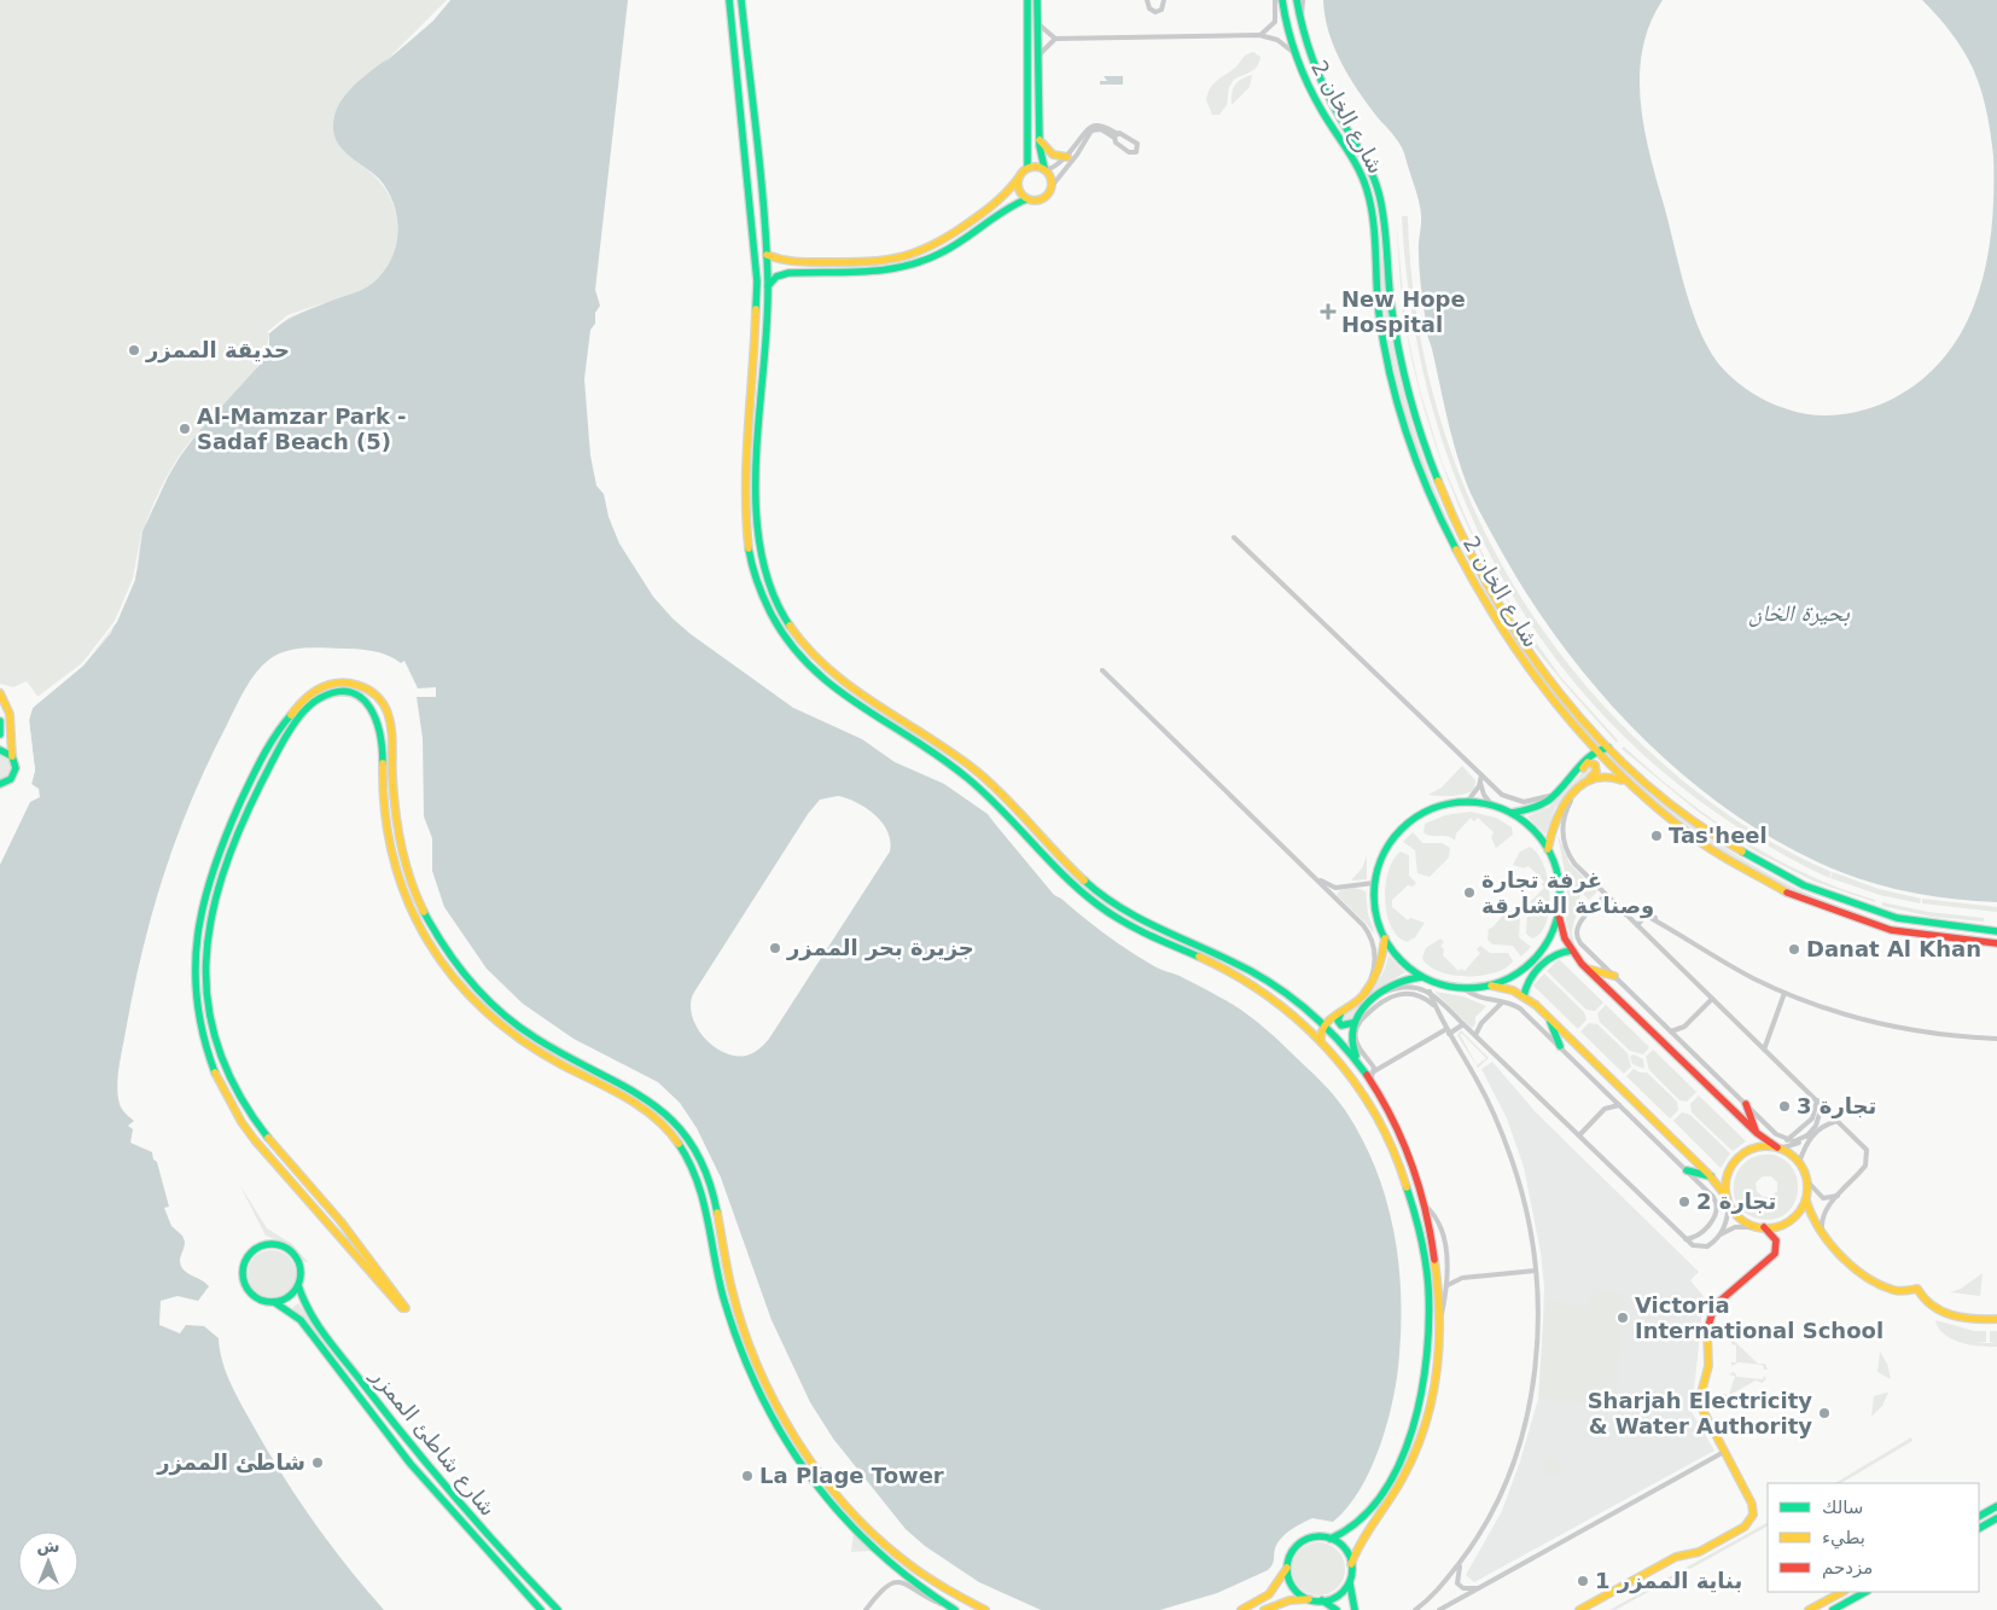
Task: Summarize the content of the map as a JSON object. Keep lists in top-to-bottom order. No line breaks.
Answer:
{"streets":{"street":["شارع الخان 2","شارع شاطئ الممزر"]},"water":["بحيرة الخان"],"places":{"health":["New Hope Hospital"],"other":["حديقة الممزر","Al-Mamzar Park - Sadaf Beach (5)","Tas'heel","غرفة تجارة وصناعة الشارقة","جزيرة بحر الممزر","Danat Al Khan","تجارة 3","تجارة 2","Victoria International School","Sharjah Electricity & Water Authority","شاطئ الممزر","La Plage Tower","بناية الممزر 1"]},"legend":["سالك","بطيء","مزدحم"],"north":"top"}
